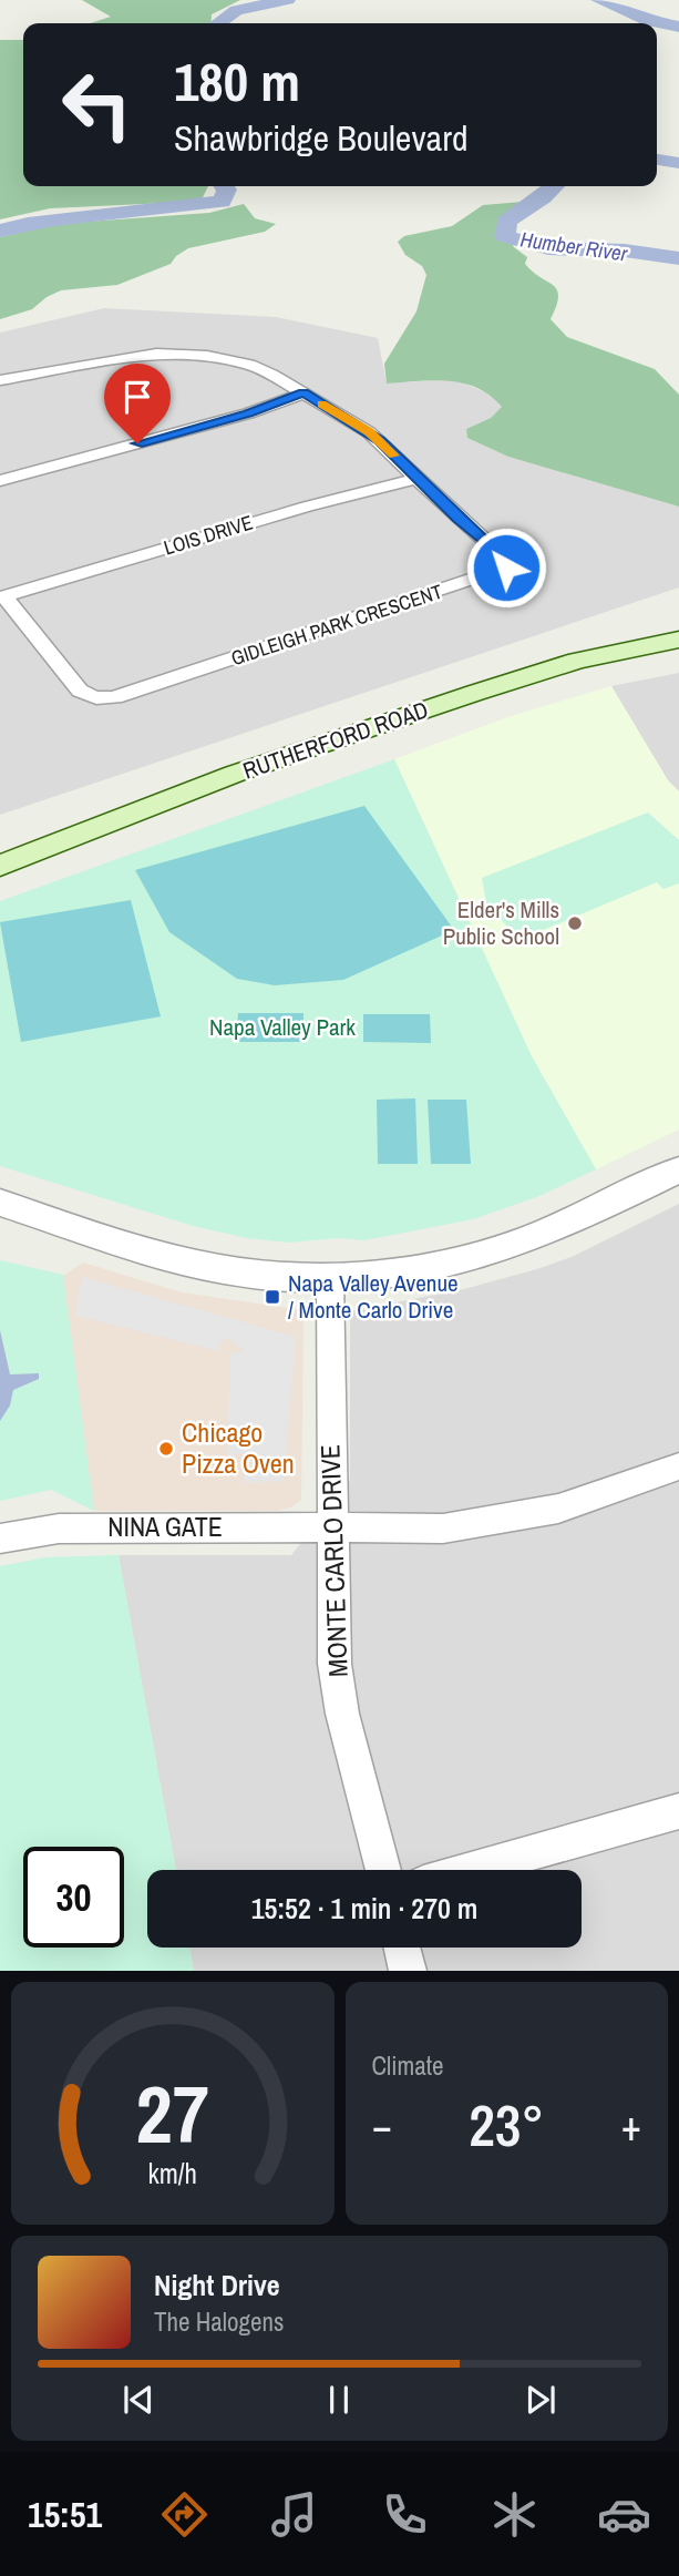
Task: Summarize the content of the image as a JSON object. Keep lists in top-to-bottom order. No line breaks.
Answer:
{"streets":{"main road":["RUTHERFORD ROAD"],"street":["LOIS DRIVE","GIDLEIGH PARK CRESCENT","NINA GATE","MONTE CARLO DRIVE"]},"crossings":[["LOIS DRIVE","GIDLEIGH PARK CRESCENT"],["NINA GATE","MONTE CARLO DRIVE"]],"water":["Humber River"],"parks":["Napa Valley Park"],"places":{"other":["Elder's Mills Public School","Chicago Pizza Oven"],"transit":["Napa Valley Avenue / Monte Carlo Drive"]},"page":{"turn":["180 m","Shawbridge Boulevard"],"limit":"30","trip":"15:52 · 1 min · 270 m","tile":"Climate","heat":["−","23°","+"],"song":["Night Drive","The Halogens"],"tabs":"15:51","gauge":["27","km/h"]}}
